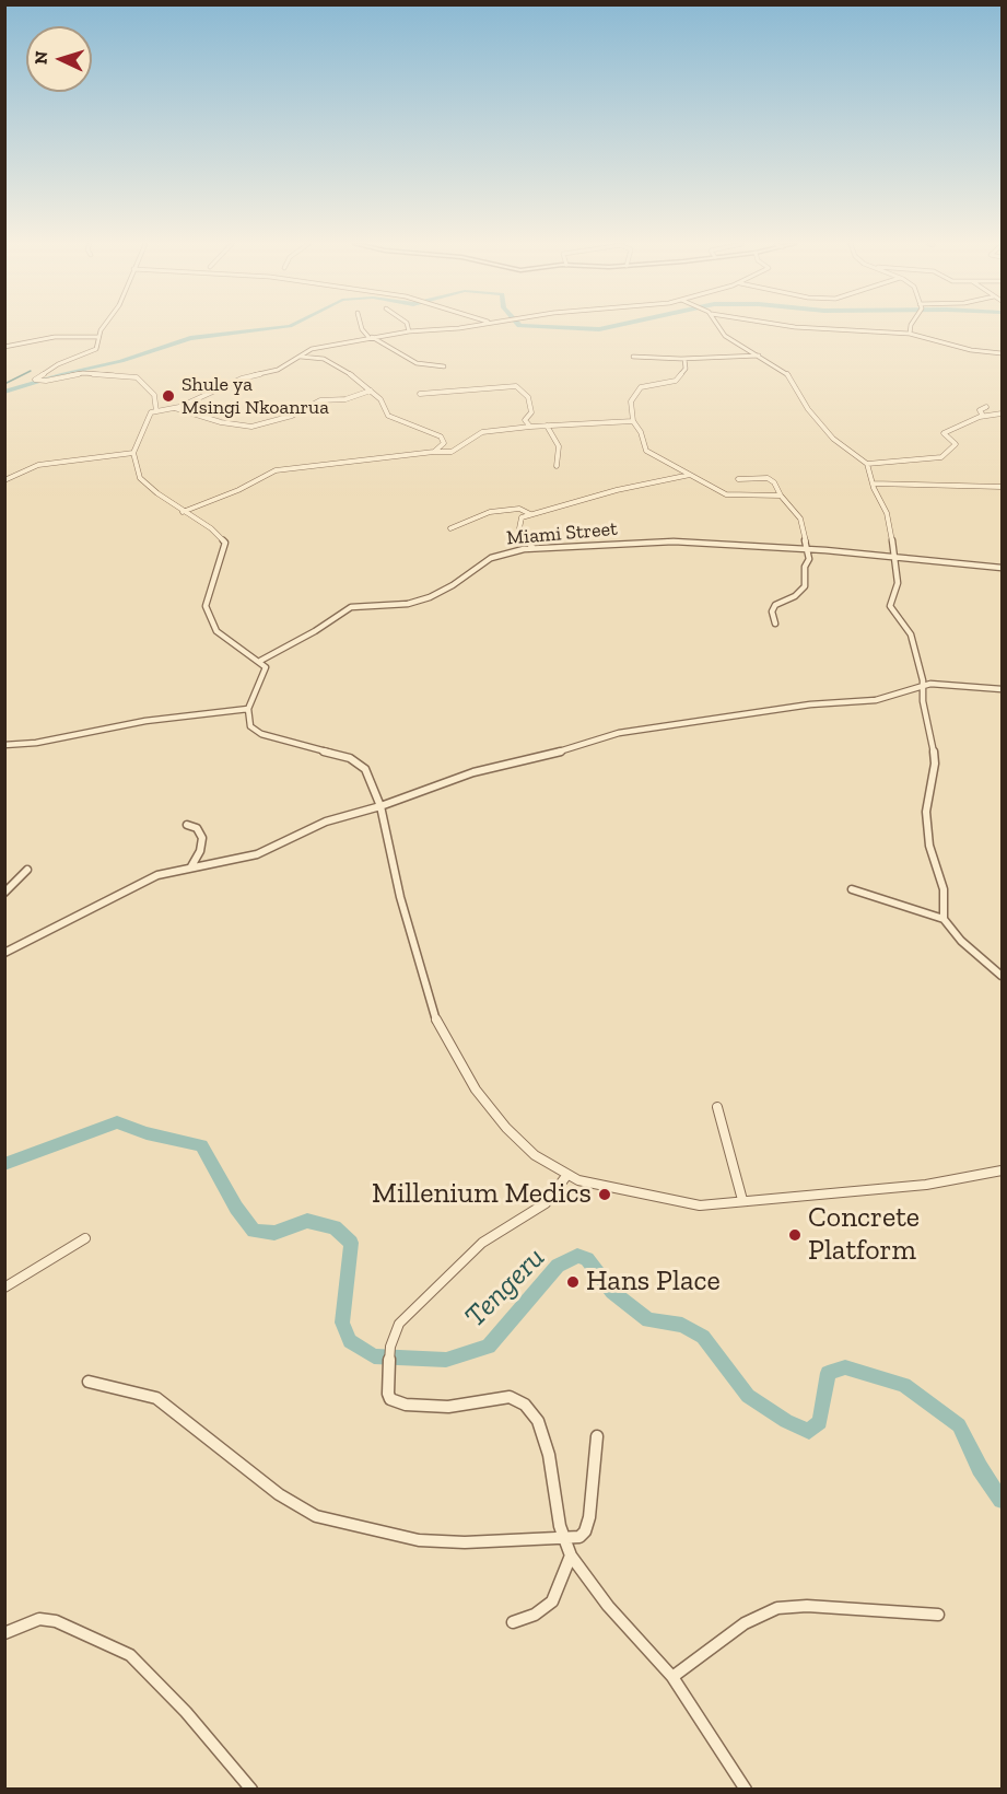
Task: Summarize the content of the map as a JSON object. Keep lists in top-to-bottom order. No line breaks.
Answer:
{"streets":{"street":["Miami Street"]},"water":["Tengeru"],"places":["Shule ya Msingi Nkoanrua","Millenium Medics","Concrete Platform","Hans Place"],"north":"left"}
